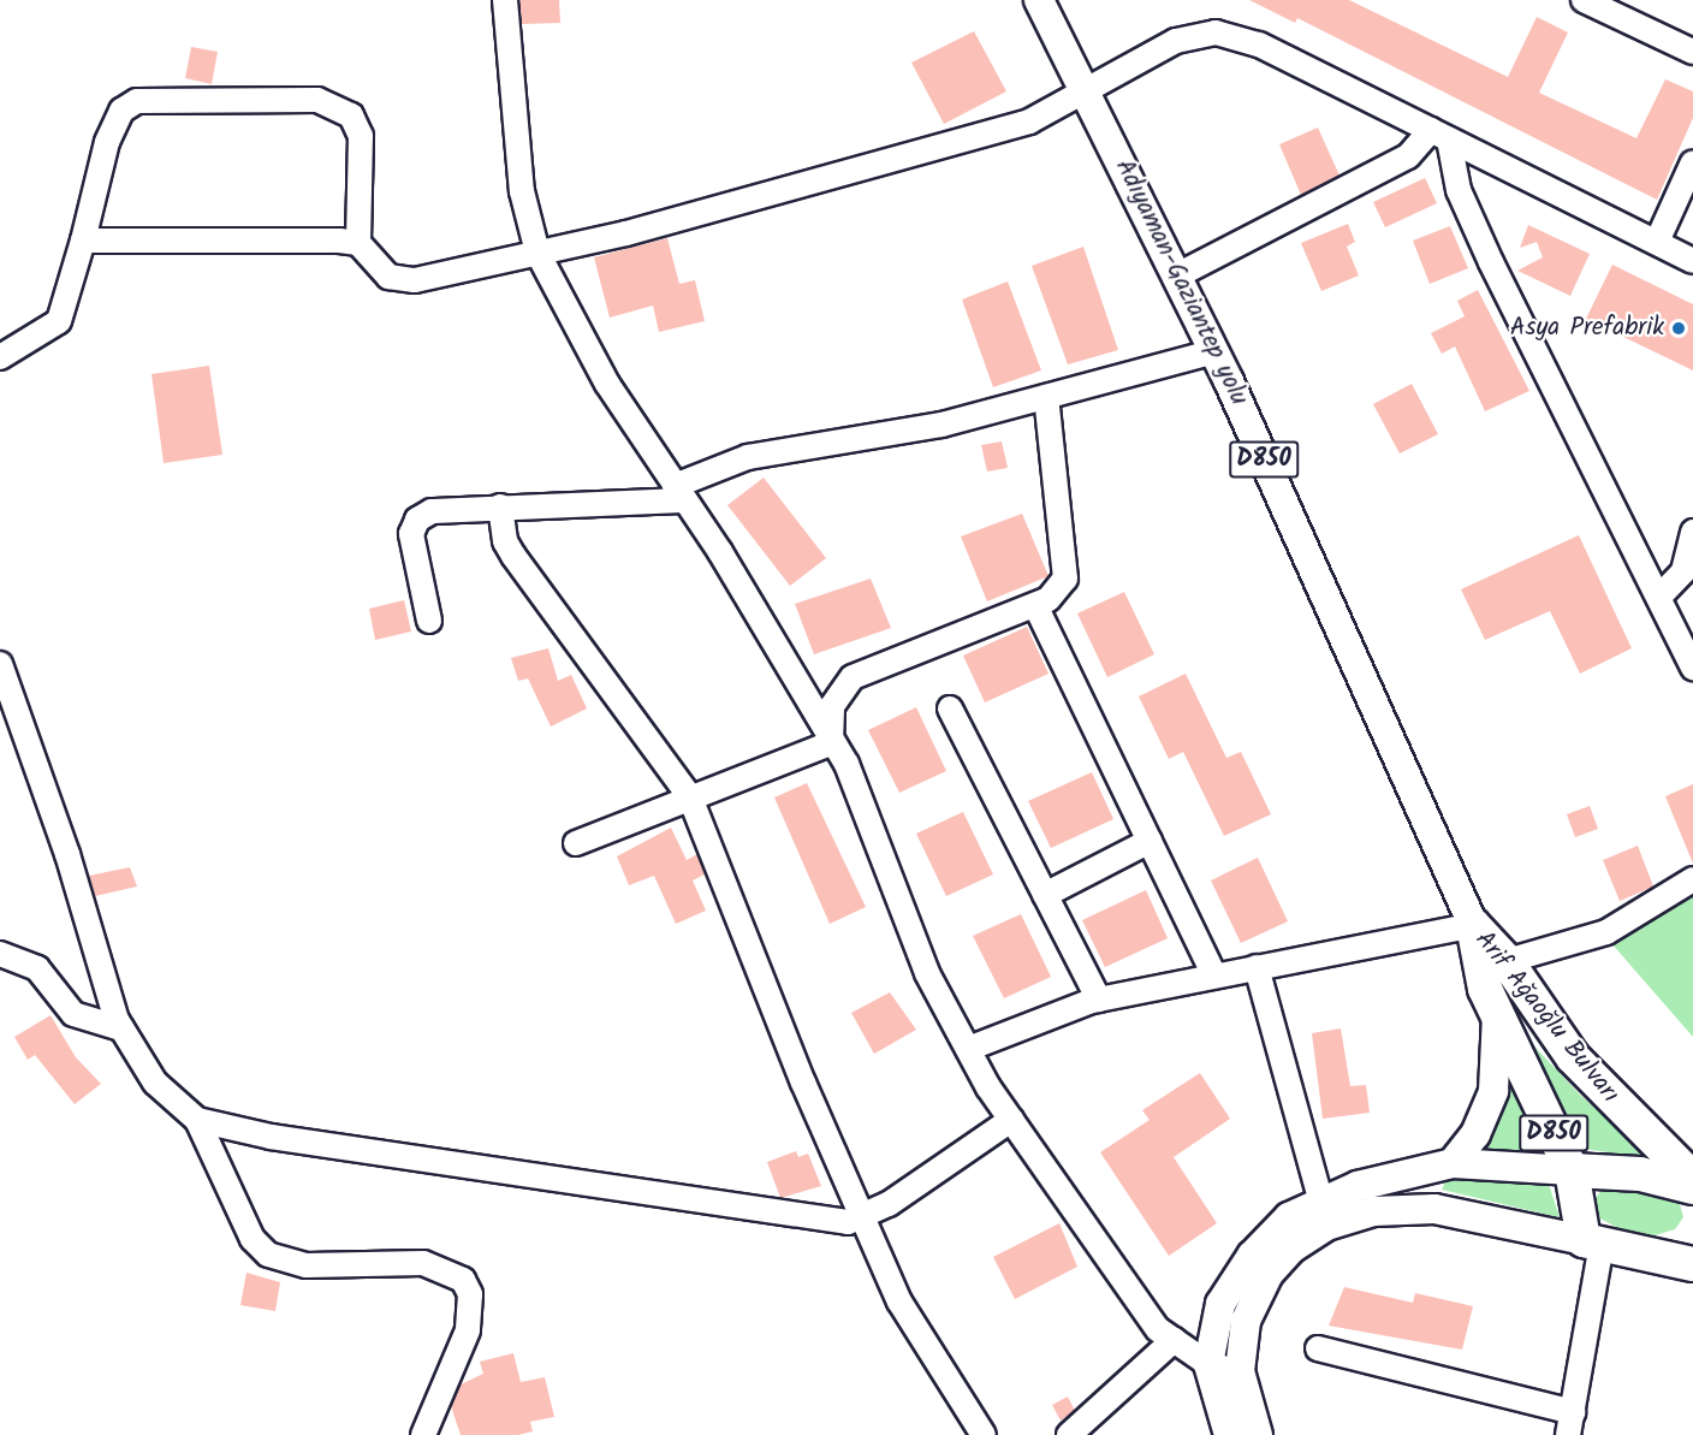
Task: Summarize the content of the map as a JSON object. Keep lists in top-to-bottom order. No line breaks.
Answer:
{"streets":{"highway":["D850","Arif Ağaoğlu Bulvarı"],"main road":["Adıyaman-Gaziantep yolu"]},"crossings":[["Adıyaman-Gaziantep yolu","Arif Ağaoğlu Bulvarı"]],"places":["Asya Prefabrik"]}
